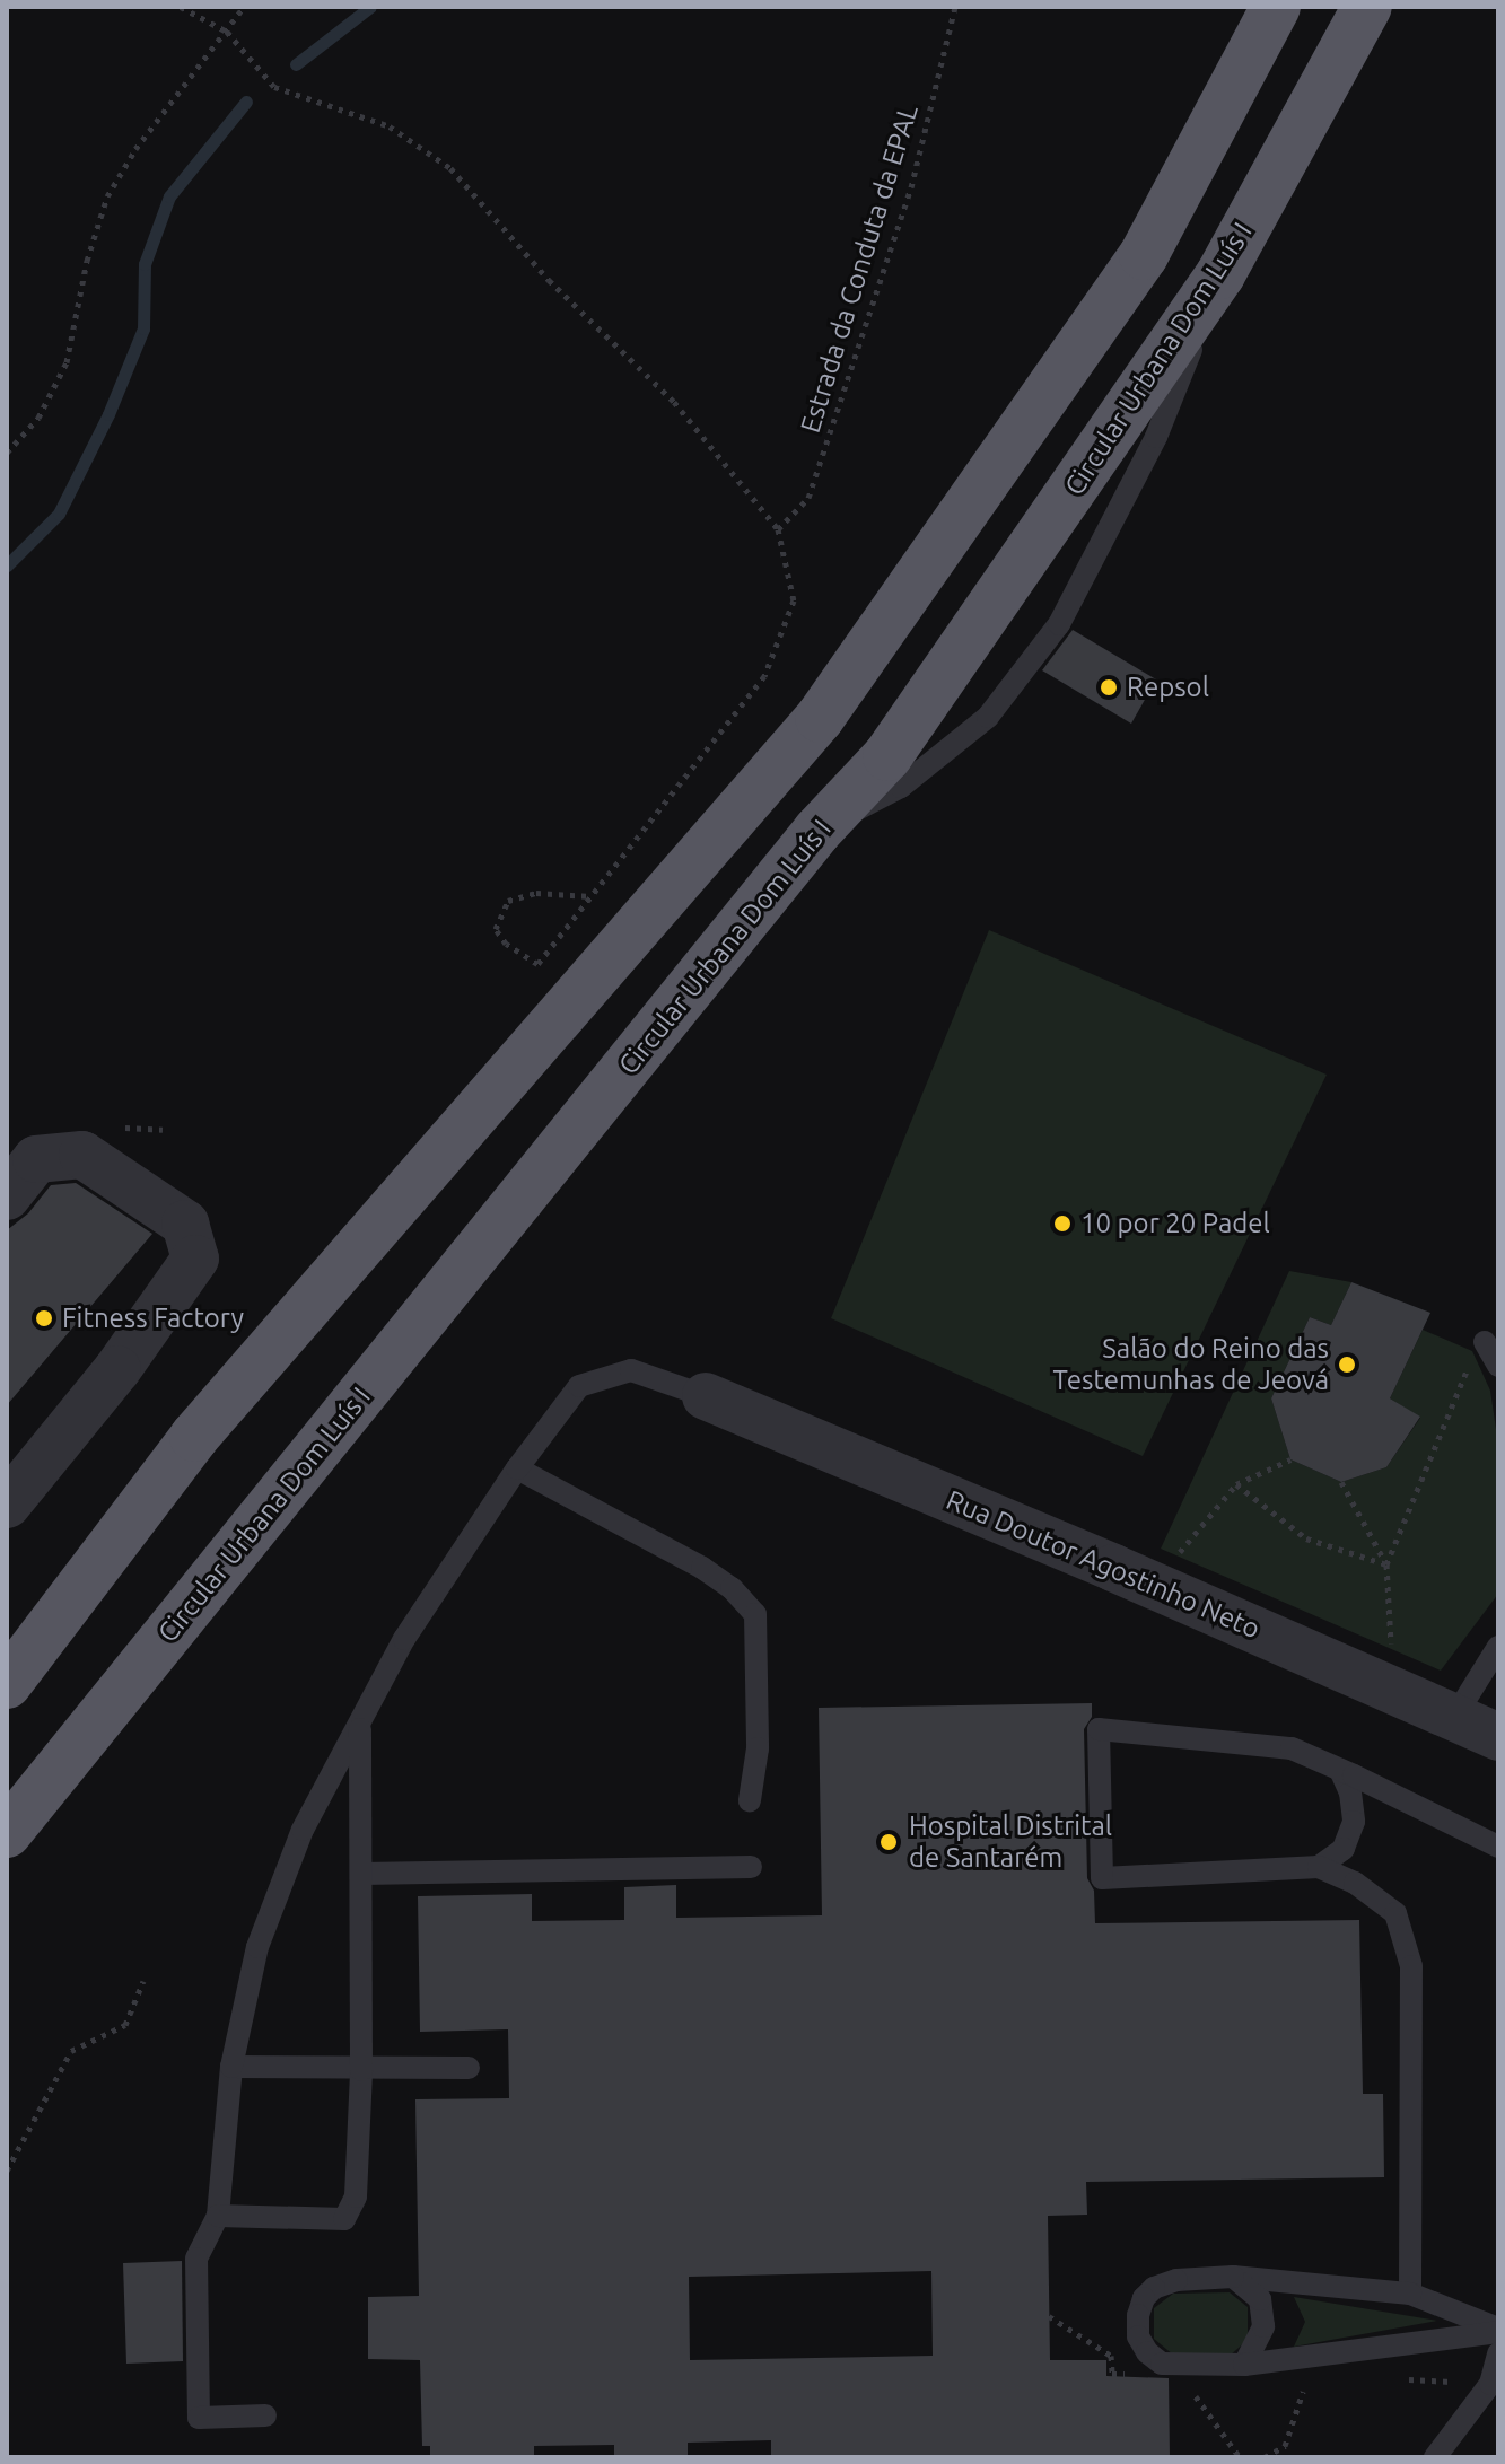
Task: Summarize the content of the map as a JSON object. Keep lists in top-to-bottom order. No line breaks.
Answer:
{"streets":{"highway":["Circular Urbana Dom Luís I"],"street":["Rua Doutor Agostinho Neto"],"path":["Estrada da Conduta da EPAL"]},"places":["Repsol","10 por 20 Padel","Fitness Factory","Salão do Reino das Testemunhas de Jeová","Hospital Distrital de Santarém"]}
